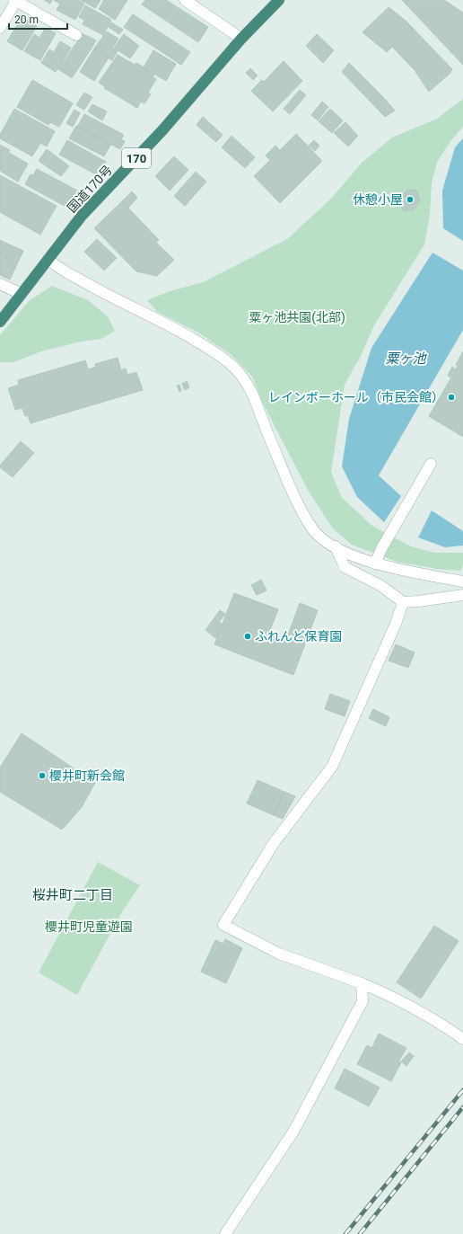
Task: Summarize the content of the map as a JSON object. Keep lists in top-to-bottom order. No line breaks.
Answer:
{"streets":{"highway":["170","国道170号"]},"districts":["桜井町二丁目"],"water":["粟ヶ池"],"parks":["粟ヶ池共園(北部)","櫻井町児童遊園"],"places":["休憩小屋","レインボーホール（市民会館）","ふれんど保育園","櫻井町新会館"],"scale_bar":"20 m"}
